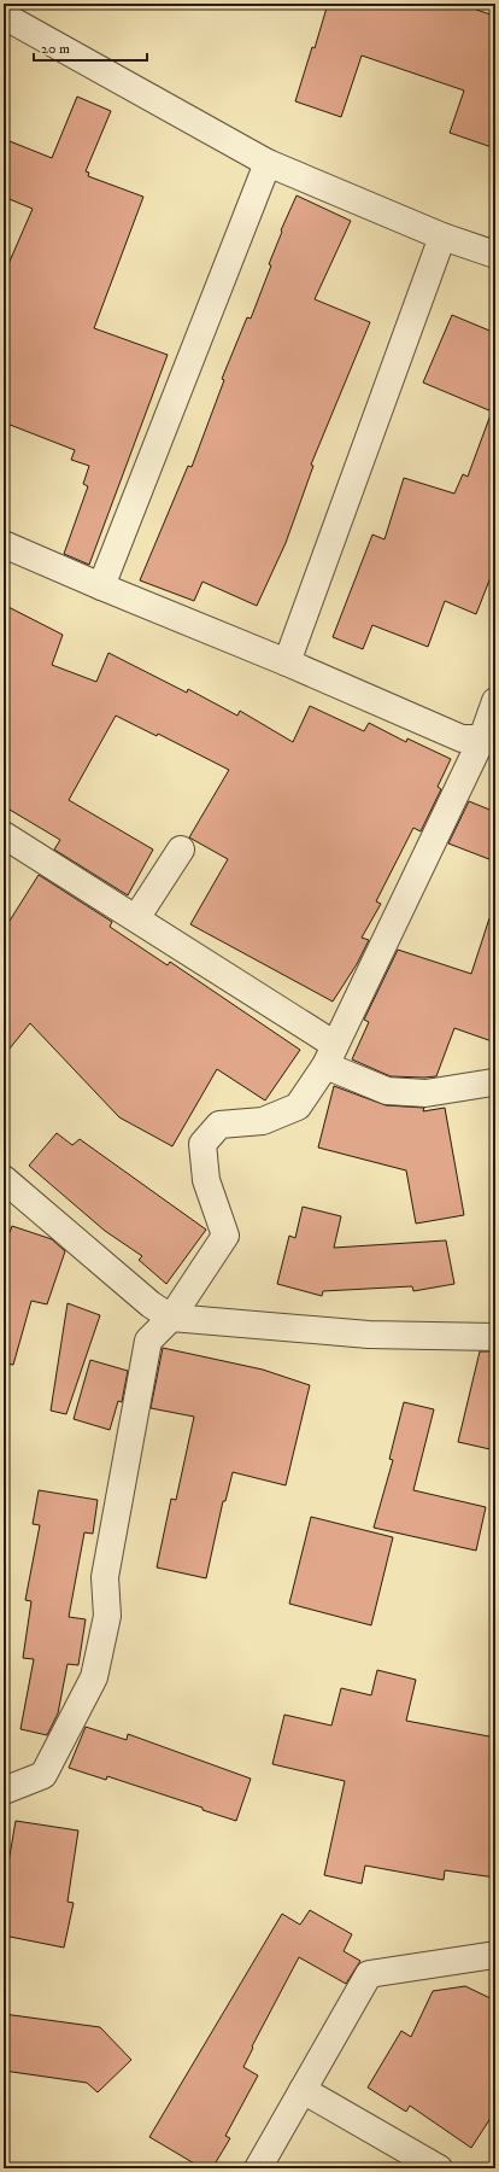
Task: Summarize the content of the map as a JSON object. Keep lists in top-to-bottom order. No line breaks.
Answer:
{"scale_bar":"20 m"}
